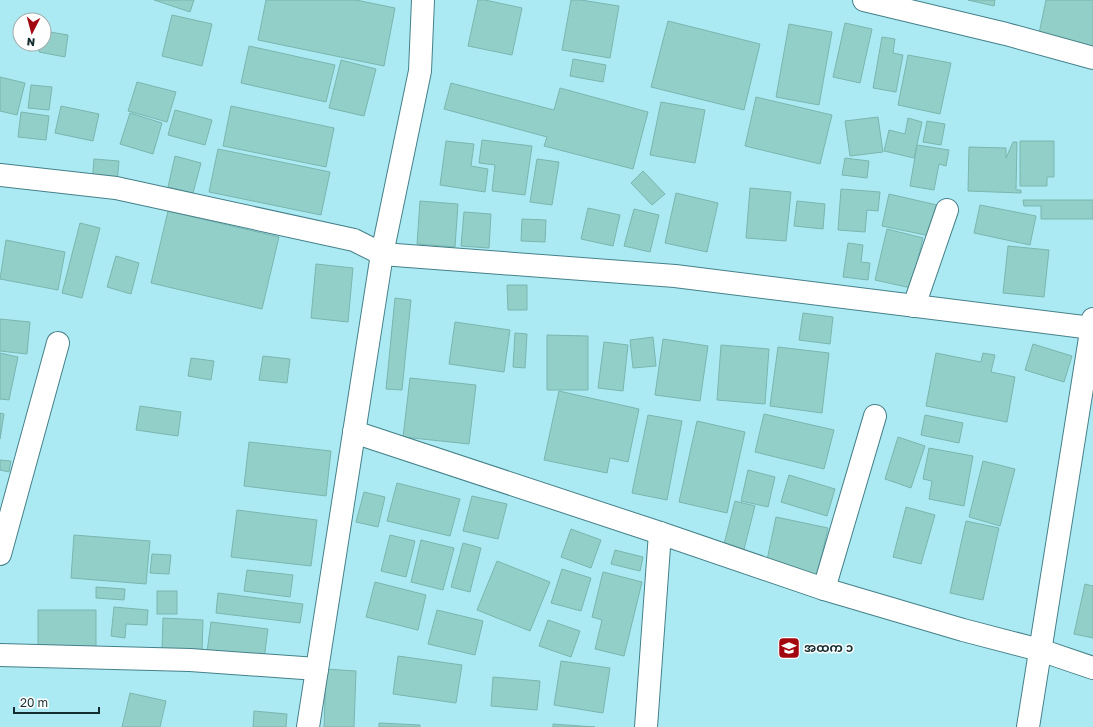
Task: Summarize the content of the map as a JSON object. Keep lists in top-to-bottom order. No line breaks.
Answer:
{"places":{"school or university":["အထက ၁"]},"scale_bar":"20 m","north":"bottom"}
